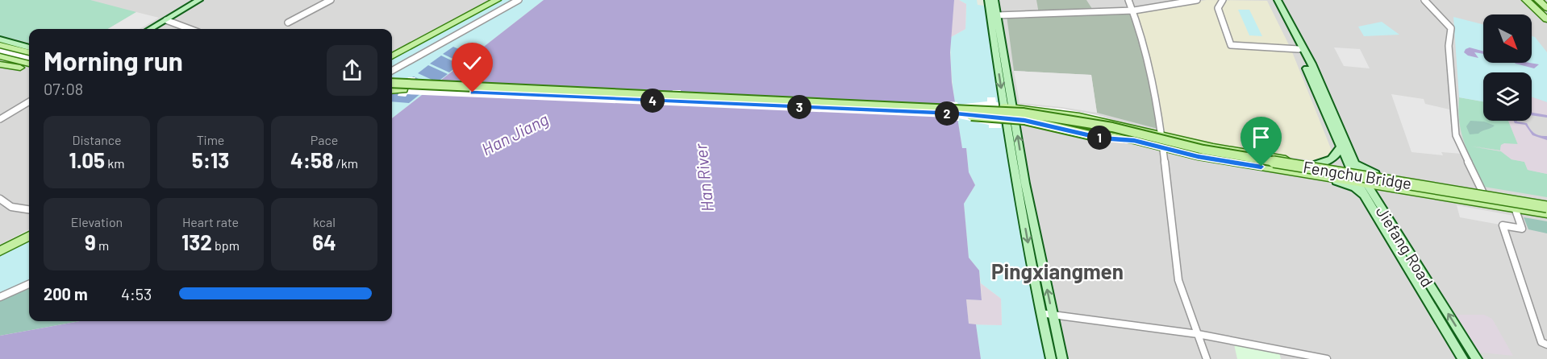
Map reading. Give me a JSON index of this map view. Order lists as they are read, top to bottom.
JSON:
{
  "streets": {
    "main road": ["Fengchu Bridge", "Jiefang Road"]
  },
  "districts": ["Pingxiangmen"],
  "water": ["Han Jiang", "Han River"],
  "north": "bottom right",
  "page": {
    "heading": ["Morning run", "07:08"],
    "pins": [
      "4",
      "3",
      "2",
      "1"
    ],
    "stats": [
      ["Distance", "1.05 km"],
      ["Time", "5:13"],
      ["Pace", "4:58 /km"],
      ["Elevation", "9 m"],
      ["Heart rate", "132 bpm"],
      ["kcal", "64"]
    ],
    "list": [
      {
        "name": "200 m",
        "note": "4:53"
      }
    ]
  }
}
